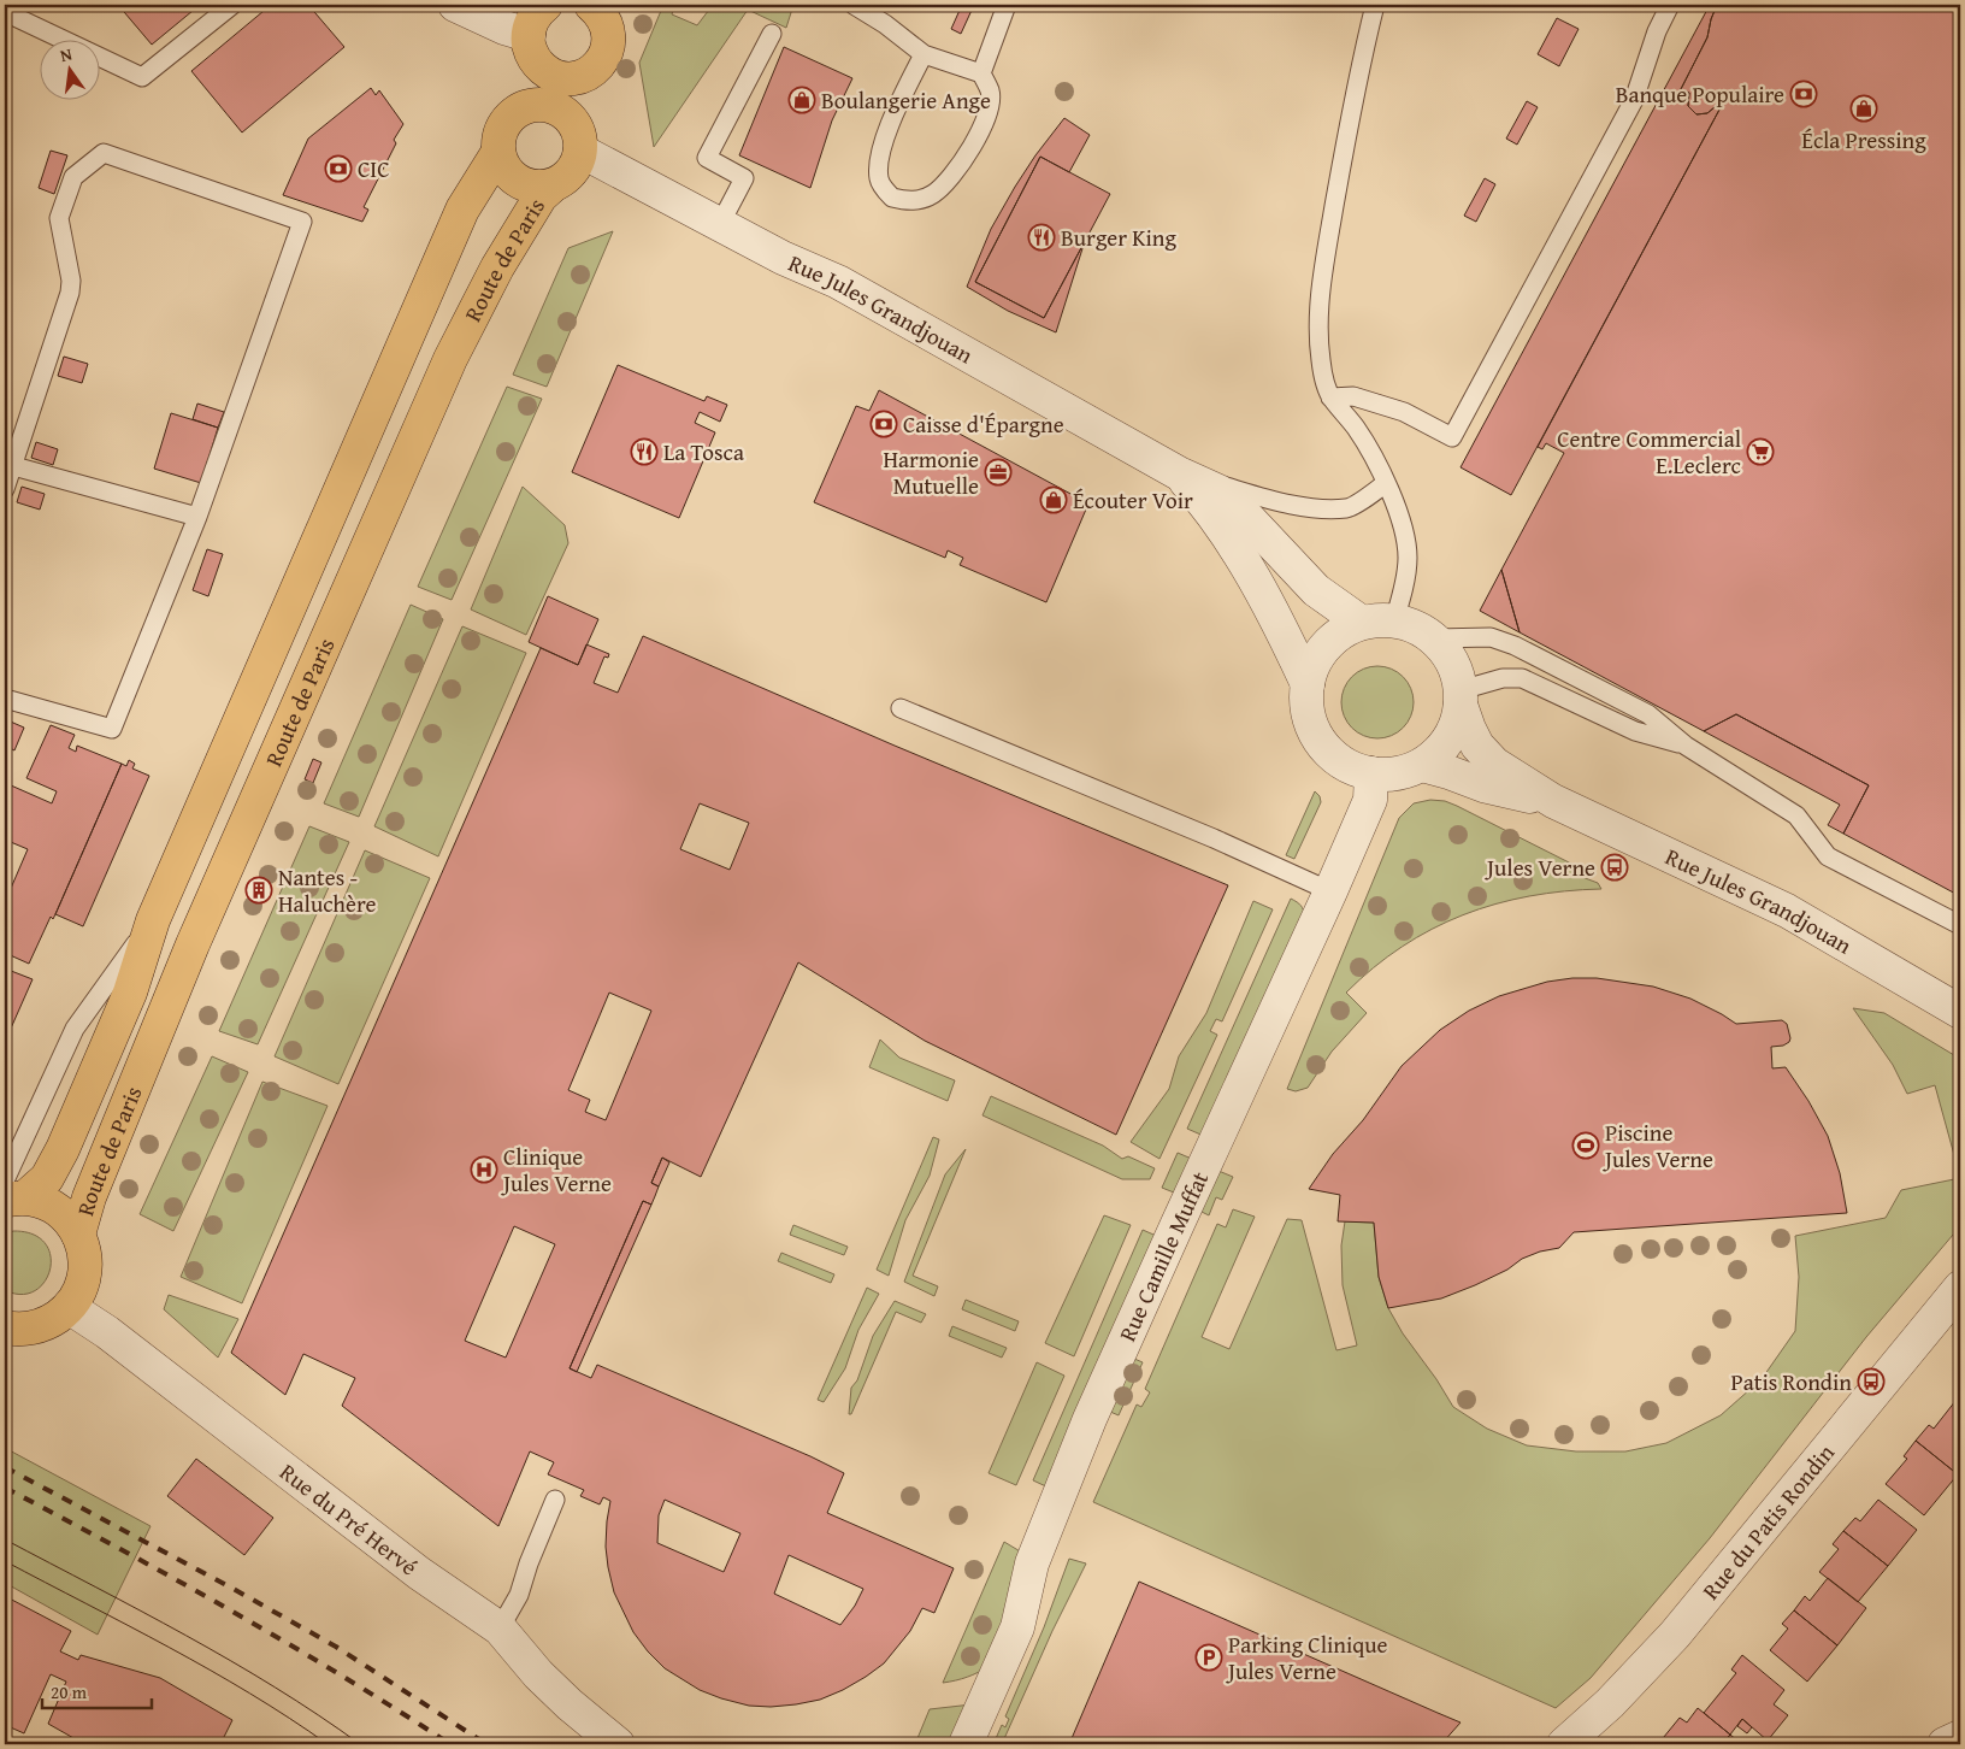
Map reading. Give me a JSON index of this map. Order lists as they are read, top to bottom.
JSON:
{
  "streets": {
    "main road": ["Route de Paris"],
    "street": [
      "Rue Jules Grandjouan",
      "Rue Camille Muffat",
      "Rue du Pré Hervé",
      "Rue du Patis Rondin"
    ]
  },
  "crossings": [
    ["Route de Paris", "Rue Jules Grandjouan"],
    ["Rue Jules Grandjouan", "Rue Camille Muffat"]
  ],
  "places": {
    "bank": ["Banque Populaire", "CIC", "Caisse d'Épargne"],
    "shop": ["Boulangerie Ange", "Écla Pressing", "Écouter Voir"],
    "restaurant": ["Burger King", "La Tosca"],
    "supermarket": ["Centre Commercial E.Leclerc"],
    "office": ["Harmonie Mutuelle"],
    "bus stop": ["Jules Verne", "Patis Rondin"],
    "building": ["Nantes - Haluchère"],
    "sports": ["Piscine Jules Verne"],
    "hospital": ["Clinique Jules Verne"],
    "parking": ["Parking Clinique Jules Verne"]
  },
  "scale_bar": "20 m",
  "north": "top"
}
